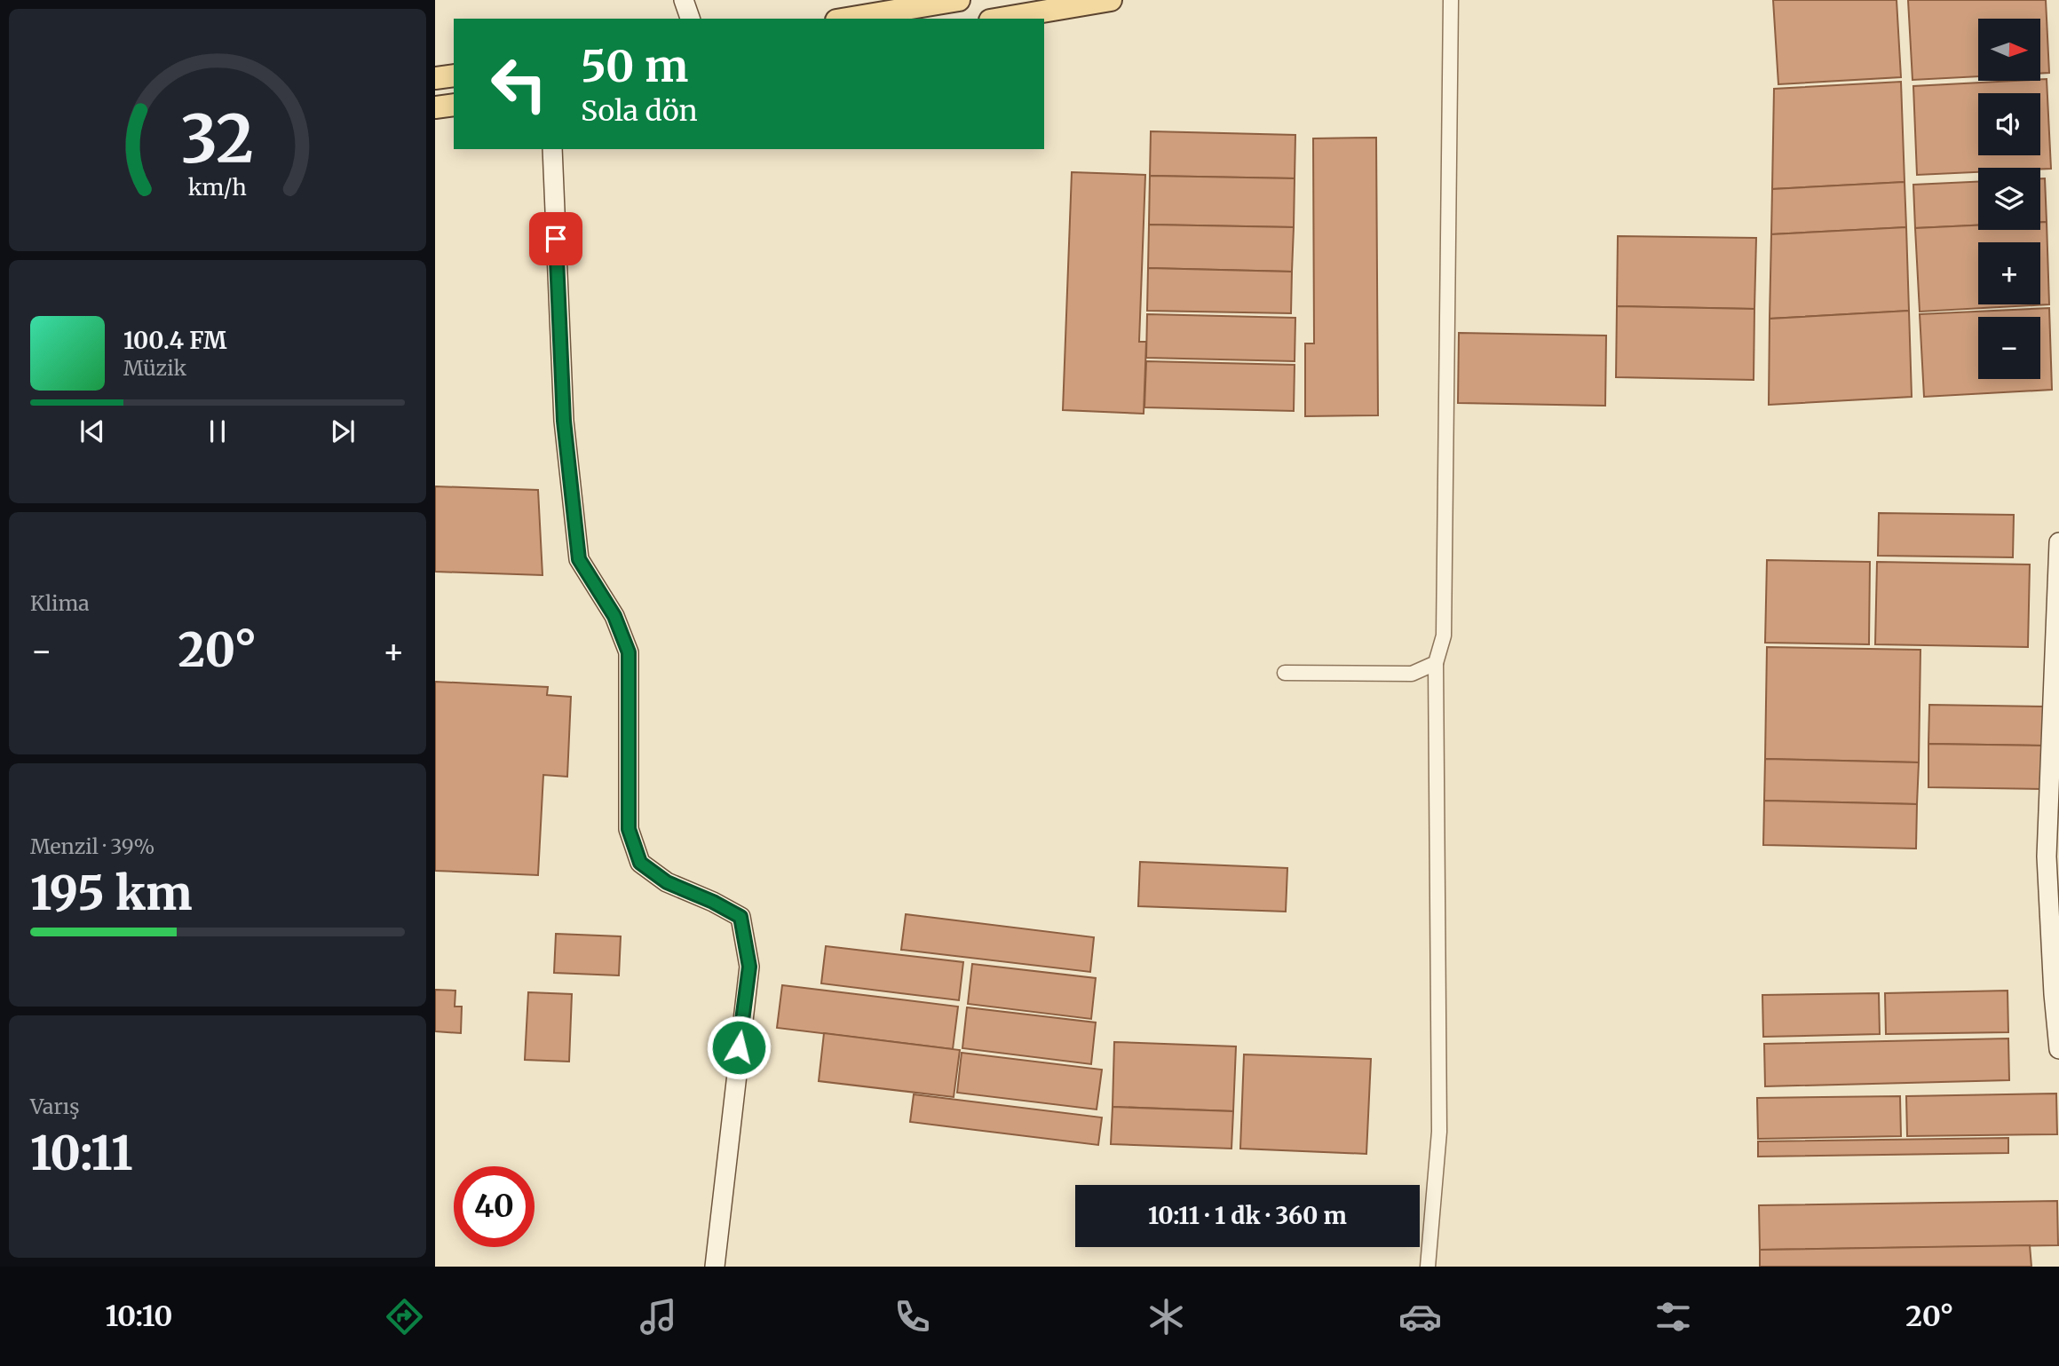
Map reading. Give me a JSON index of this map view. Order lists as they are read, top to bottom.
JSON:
{
  "north": "right",
  "page": {
    "map_buttons": ["+", "−"],
    "turn": ["50 m", "Sola dön"],
    "song": ["100.4 FM", "Müzik"],
    "tile": [
      "Klima",
      ["Menzil · 39%", "195 km"],
      ["Varış", "10:11"]
    ],
    "heat": ["−", "20°", "+"],
    "limit": "40",
    "trip": "10:11 · 1 dk · 360 m",
    "tabs": ["10:10", "20°"],
    "gauge": ["32", "km/h"]
  }
}
